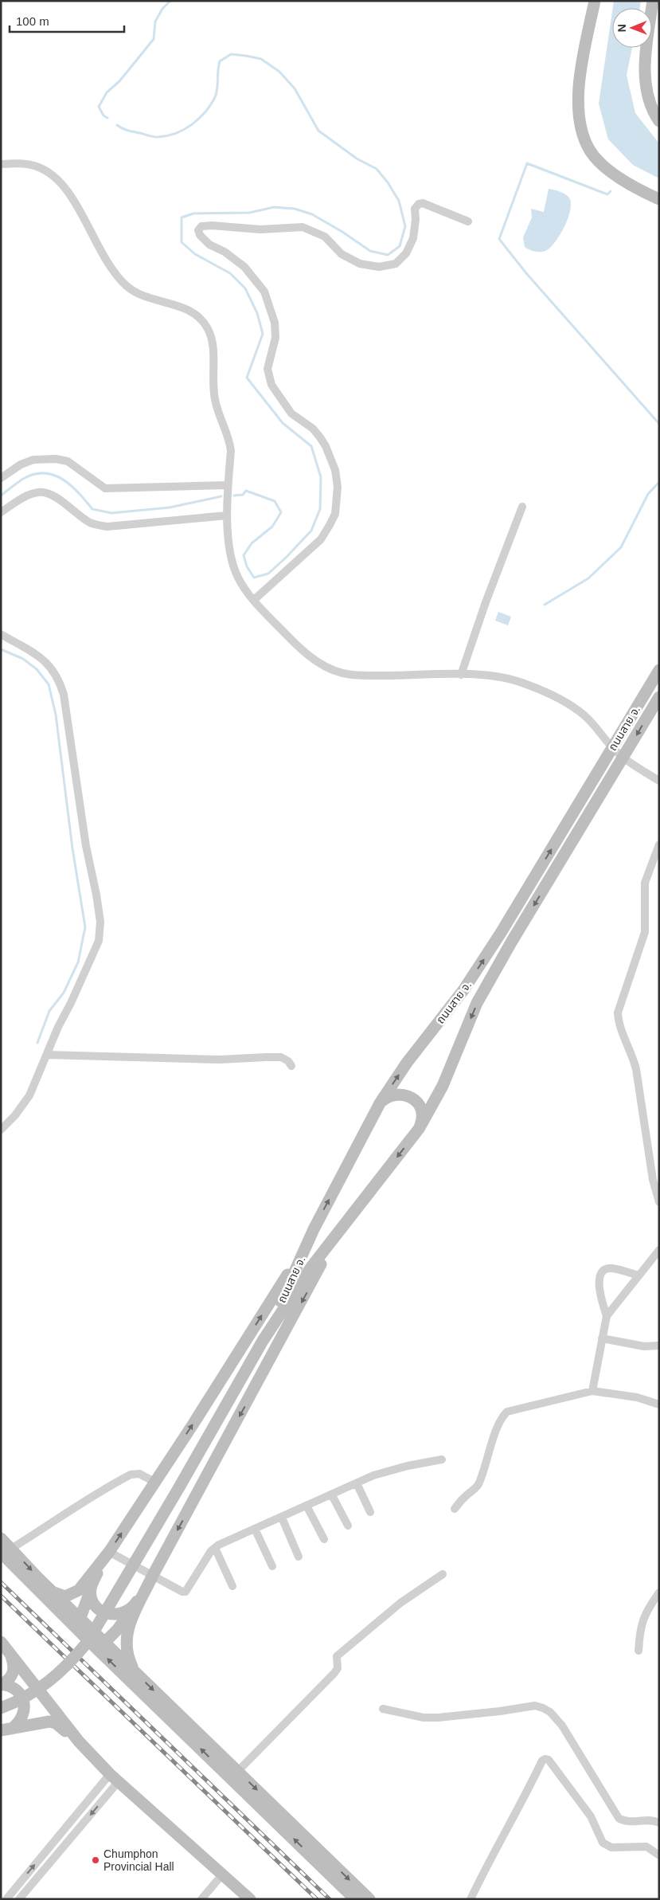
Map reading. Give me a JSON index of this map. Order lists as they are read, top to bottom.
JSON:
{
  "streets": {
    "main road": ["ถนนสาย จ."]
  },
  "places": ["Chumphon Provincial Hall"],
  "scale_bar": "100 m",
  "north": "left"
}
